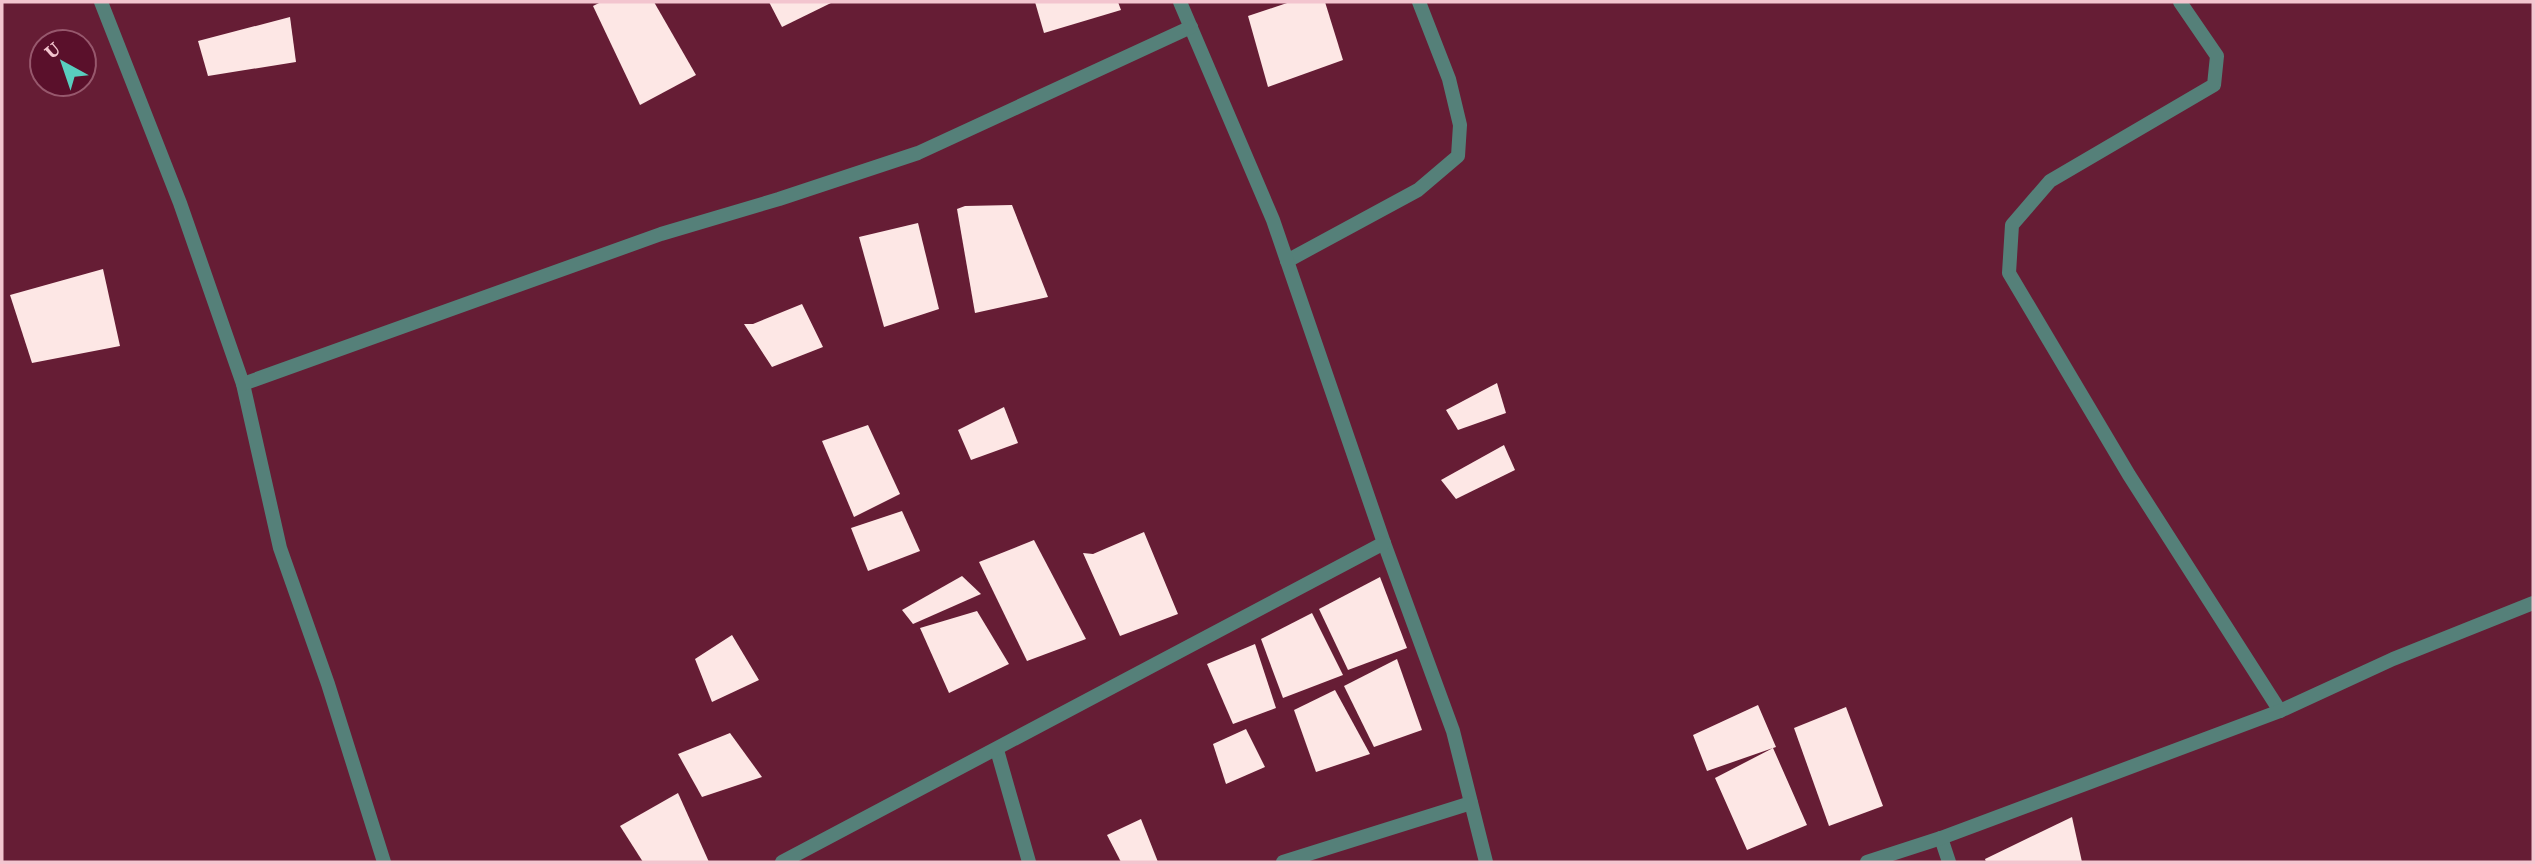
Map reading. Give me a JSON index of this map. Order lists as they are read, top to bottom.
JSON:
{
  "north": "top left"
}
